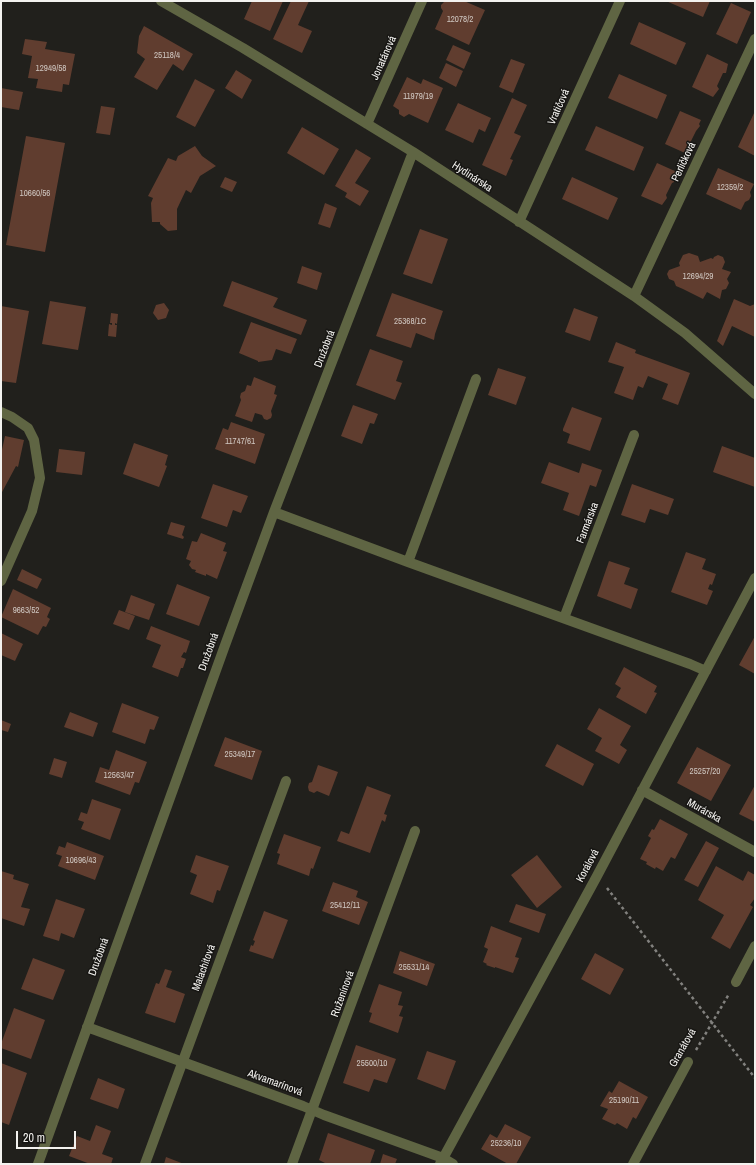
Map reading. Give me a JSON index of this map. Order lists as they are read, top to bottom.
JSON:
{
  "streets": {
    "street": [
      "Jonatánová",
      "Vratičová",
      "Perličková",
      "Hydinárska",
      "Družobná",
      "Farmárska",
      "Murárska",
      "Korálová",
      "Malachitová",
      "Ruženínová",
      "Granátová",
      "Akvamarínová"
    ]
  },
  "crossings": [
    ["Jonatánová", "Hydinárska"],
    ["Vratičová", "Hydinárska"],
    ["Perličková", "Hydinárska"],
    ["Hydinárska", "Družobná"],
    ["Družobná", "Akvamarínová"],
    ["Murárska", "Korálová"],
    ["Korálová", "Akvamarínová"],
    ["Malachitová", "Akvamarínová"],
    ["Ruženínová", "Akvamarínová"]
  ],
  "house_numbers": [
    "12078/2",
    "25118/4",
    "12949/58",
    "11979/19",
    "12359/2",
    "10660/56",
    "12694/29",
    "25368/1C",
    "11747/61",
    "9663/52",
    "25349/17",
    "25257/20",
    "12563/47",
    "10696/43",
    "25412/11",
    "25531/14",
    "25500/10",
    "25190/11",
    "25236/10"
  ],
  "scale_bar": "20 m"
}
